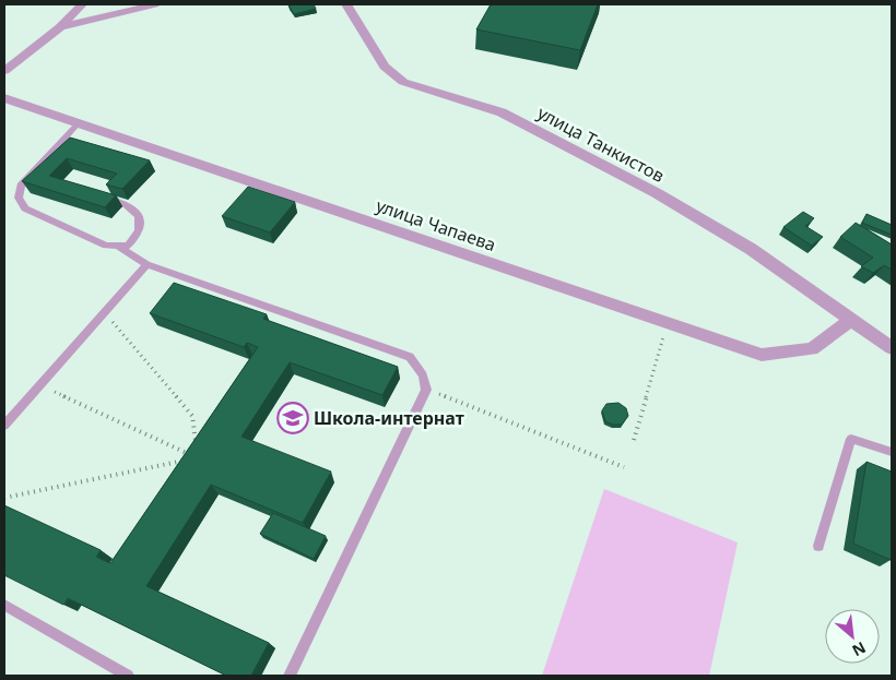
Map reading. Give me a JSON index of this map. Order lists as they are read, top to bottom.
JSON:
{
  "streets": {
    "street": ["улица Танкистов", "улица Чапаева"]
  },
  "crossings": [
    ["улица Танкистов", "улица Чапаева"]
  ],
  "places": {
    "school or university": ["Школа-интернат"]
  },
  "north": "bottom right"
}
